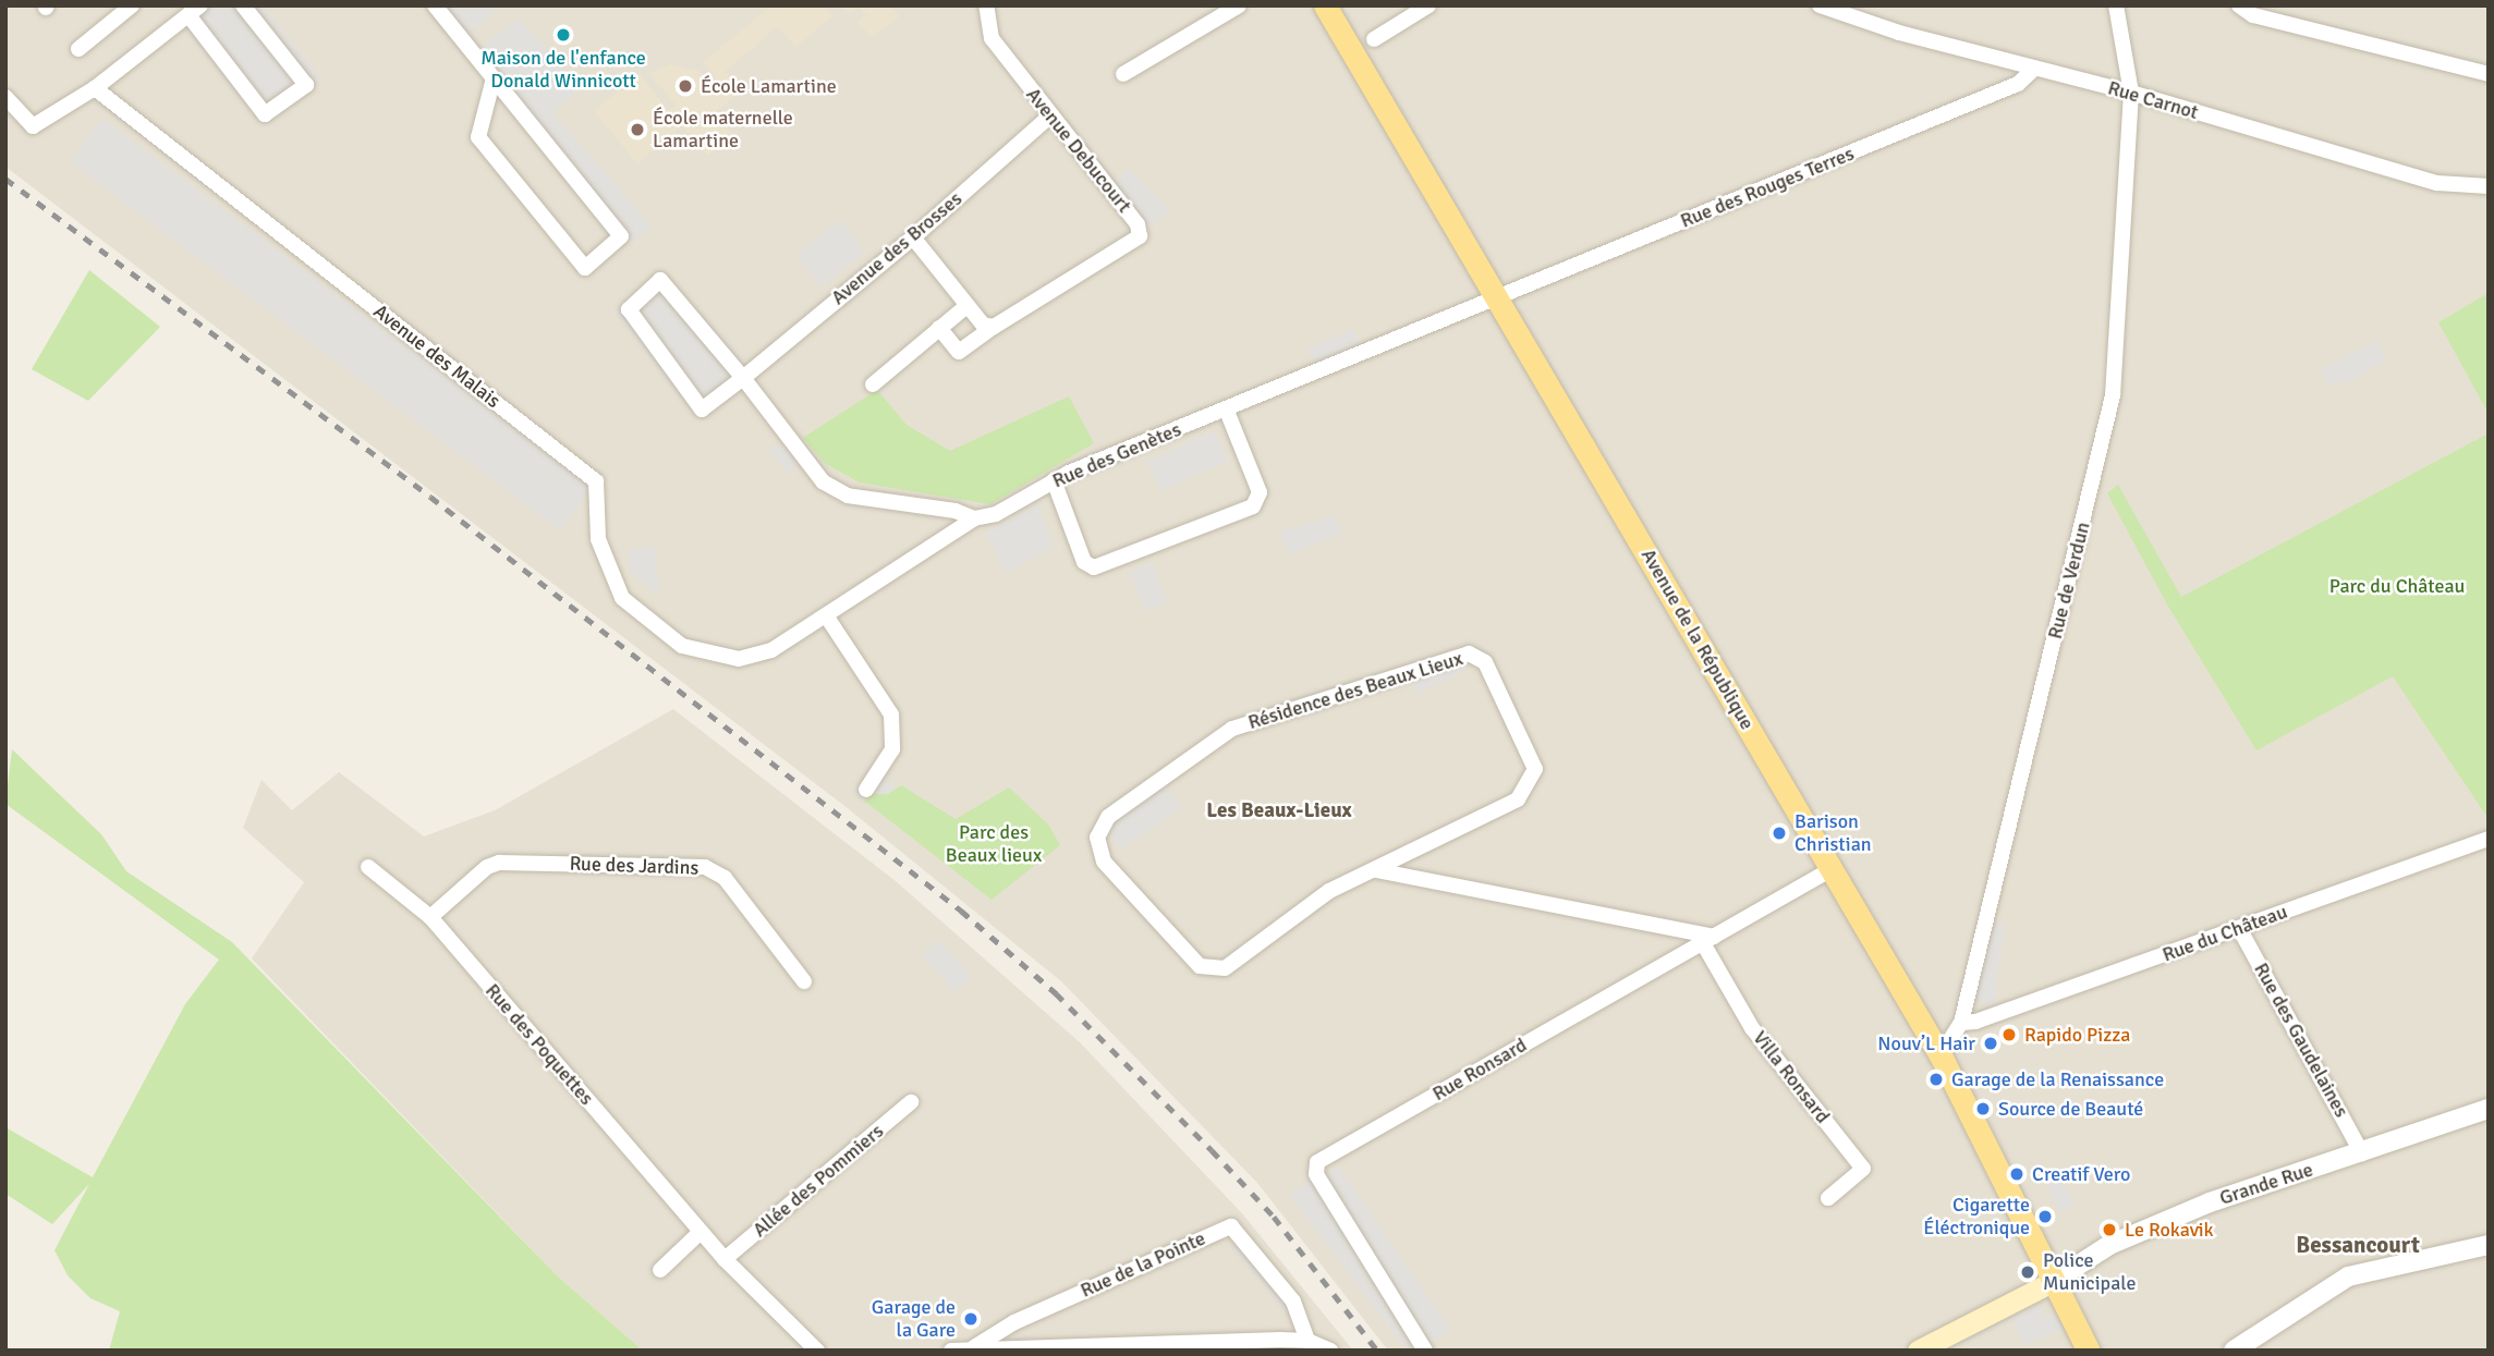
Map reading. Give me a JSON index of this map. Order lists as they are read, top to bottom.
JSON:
{
  "streets": {
    "main road": ["Avenue de la République"],
    "street": [
      "Rue Carnot",
      "Avenue Debucourt",
      "Rue des Rouges Terres",
      "Avenue des Brosses",
      "Avenue des Malais",
      "Rue des Genètes",
      "Rue de Verdun",
      "Résidence des Beaux Lieux",
      "Rue des Jardins",
      "Rue du Château",
      "Rue des Gaudelaines",
      "Rue des Poquettes",
      "Rue Ronsard",
      "Villa Ronsard",
      "Allée des Pommiers",
      "Grande Rue",
      "Rue de la Pointe"
    ]
  },
  "crossings": [
    ["Rue Carnot", "Rue des Rouges Terres"],
    ["Rue Carnot", "Rue de Verdun"],
    ["Avenue Debucourt", "Avenue des Brosses"],
    ["Rue des Rouges Terres", "Rue des Genètes"],
    ["Rue des Rouges Terres", "Avenue de la République"],
    ["Avenue des Brosses", "Rue des Genètes"],
    ["Avenue des Malais", "Rue des Genètes"],
    ["Rue des Genètes", "Avenue de la République"],
    ["Rue de Verdun", "Avenue de la République"],
    ["Rue de Verdun", "Rue du Château"],
    ["Avenue de la République", "Rue Ronsard"],
    ["Avenue de la République", "Grande Rue"],
    ["Rue des Jardins", "Rue des Poquettes"],
    ["Rue du Château", "Rue des Gaudelaines"],
    ["Rue des Gaudelaines", "Grande Rue"],
    ["Rue des Poquettes", "Allée des Pommiers"],
    ["Rue Ronsard", "Villa Ronsard"]
  ],
  "districts": ["Les Beaux-Lieux", "Bessancourt"],
  "parks": ["Parc du Château", "Parc des Beaux lieux"],
  "places": [
    "Maison de l'enfance Donald Winnicott",
    "École Lamartine",
    "École maternelle Lamartine",
    "Barison Christian",
    "Rapido Pizza",
    "Nouv’L Hair",
    "Garage de la Renaissance",
    "Source de Beauté",
    "Creatif Vero",
    "Cigarette Éléctronique",
    "Le Rokavik",
    "Police Municipale",
    "Garage de la Gare"
  ]
}
